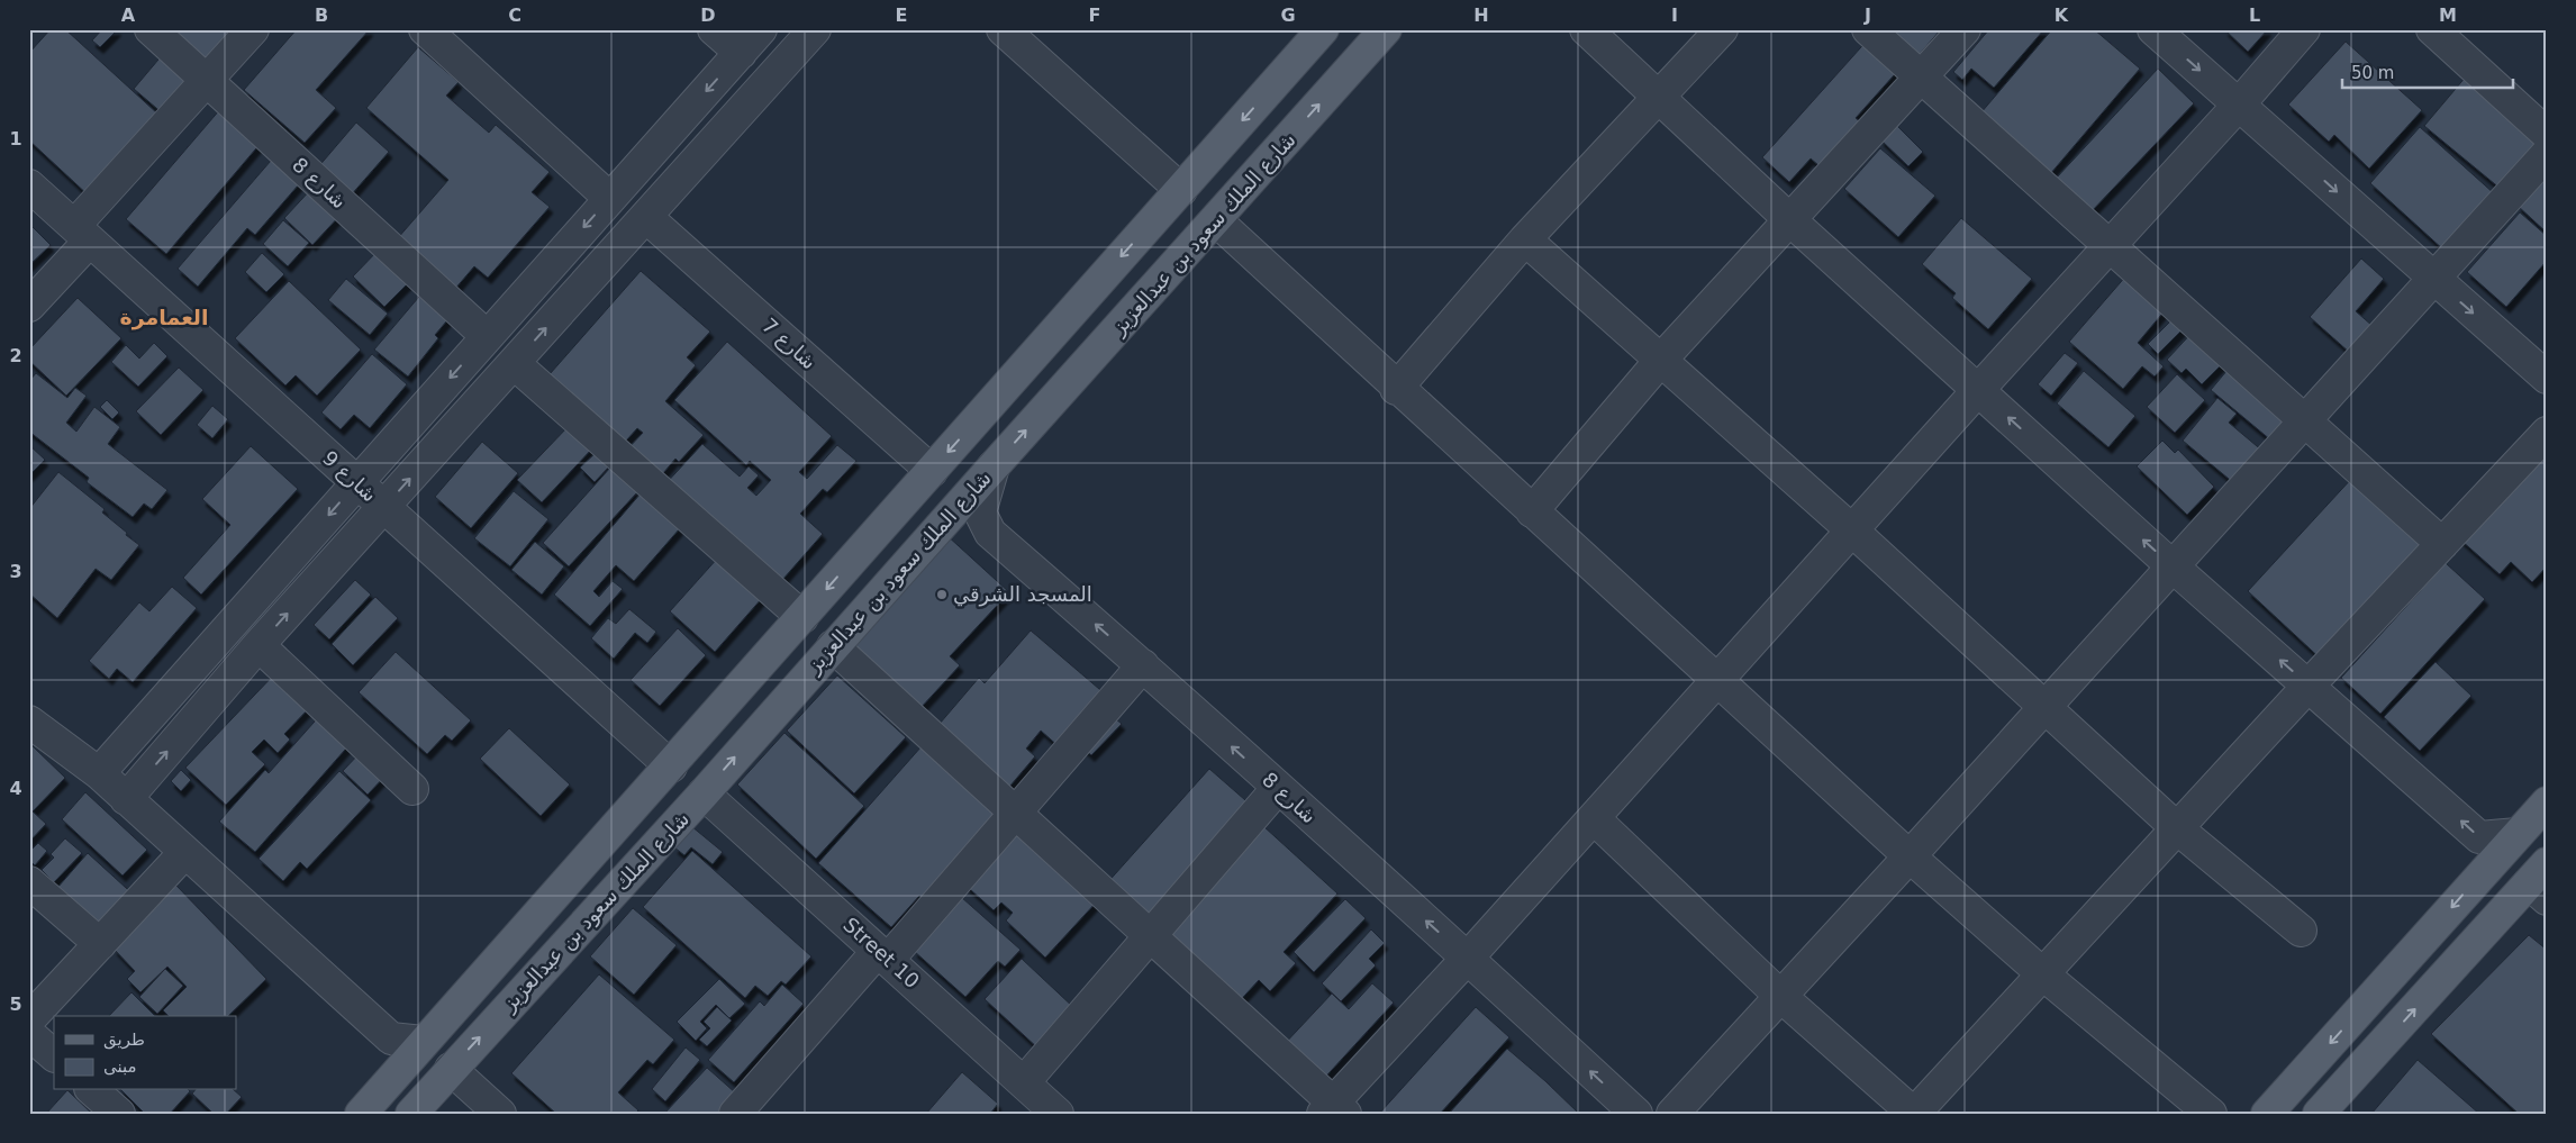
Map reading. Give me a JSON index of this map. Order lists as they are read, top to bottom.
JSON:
{
  "streets": {
    "main road": ["شارع الملك سعود بن عبدالعزيز"],
    "street": [
      "شارع 8",
      "شارع 7",
      "شارع 9",
      "Street 10"
    ]
  },
  "crossings": [
    ["شارع 8", "شارع الملك سعود بن عبدالعزيز"],
    ["شارع الملك سعود بن عبدالعزيز", "شارع 7"],
    ["شارع الملك سعود بن عبدالعزيز", "شارع 9"],
    ["شارع الملك سعود بن عبدالعزيز", "Street 10"]
  ],
  "districts": ["العمامرة"],
  "places": ["المسجد الشرقي"],
  "legend": ["طريق", "مبنى"],
  "scale_bar": "50 m",
  "grid": {
    "columns": [
      "A",
      "B",
      "C",
      "D",
      "E",
      "F",
      "G",
      "H",
      "I",
      "J",
      "K",
      "L",
      "M"
    ],
    "rows": [
      "1",
      "2",
      "3",
      "4",
      "5"
    ]
  }
}
